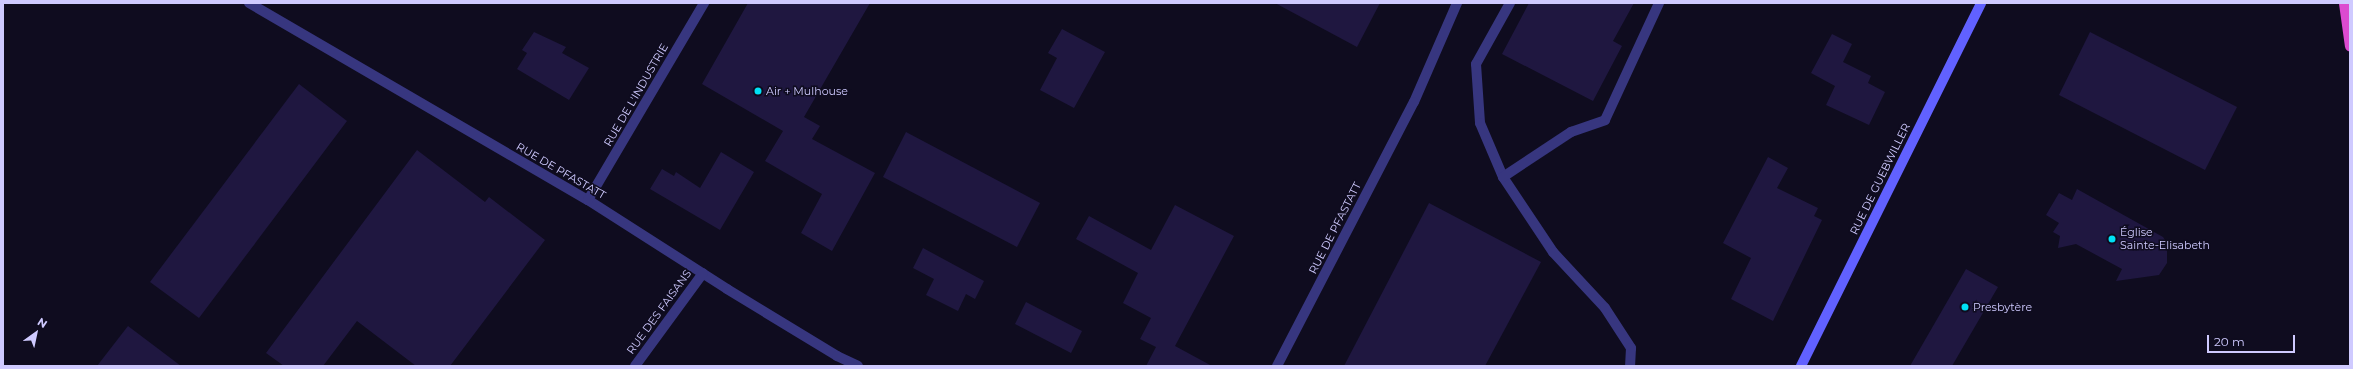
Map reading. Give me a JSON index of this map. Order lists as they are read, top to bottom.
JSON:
{
  "streets": {
    "main road": ["RUE DE GUEBWILLER"],
    "street": ["RUE DE L'INDUSTRIE", "RUE DE PFASTATT", "RUE DES FAISANS"]
  },
  "crossings": [
    ["RUE DE L'INDUSTRIE", "RUE DE PFASTATT"],
    ["RUE DE PFASTATT", "RUE DES FAISANS"]
  ],
  "places": ["Air + Mulhouse", "Église Sainte-Elisabeth", "Presbytère"],
  "scale_bar": "20 m",
  "north": "top right"
}
